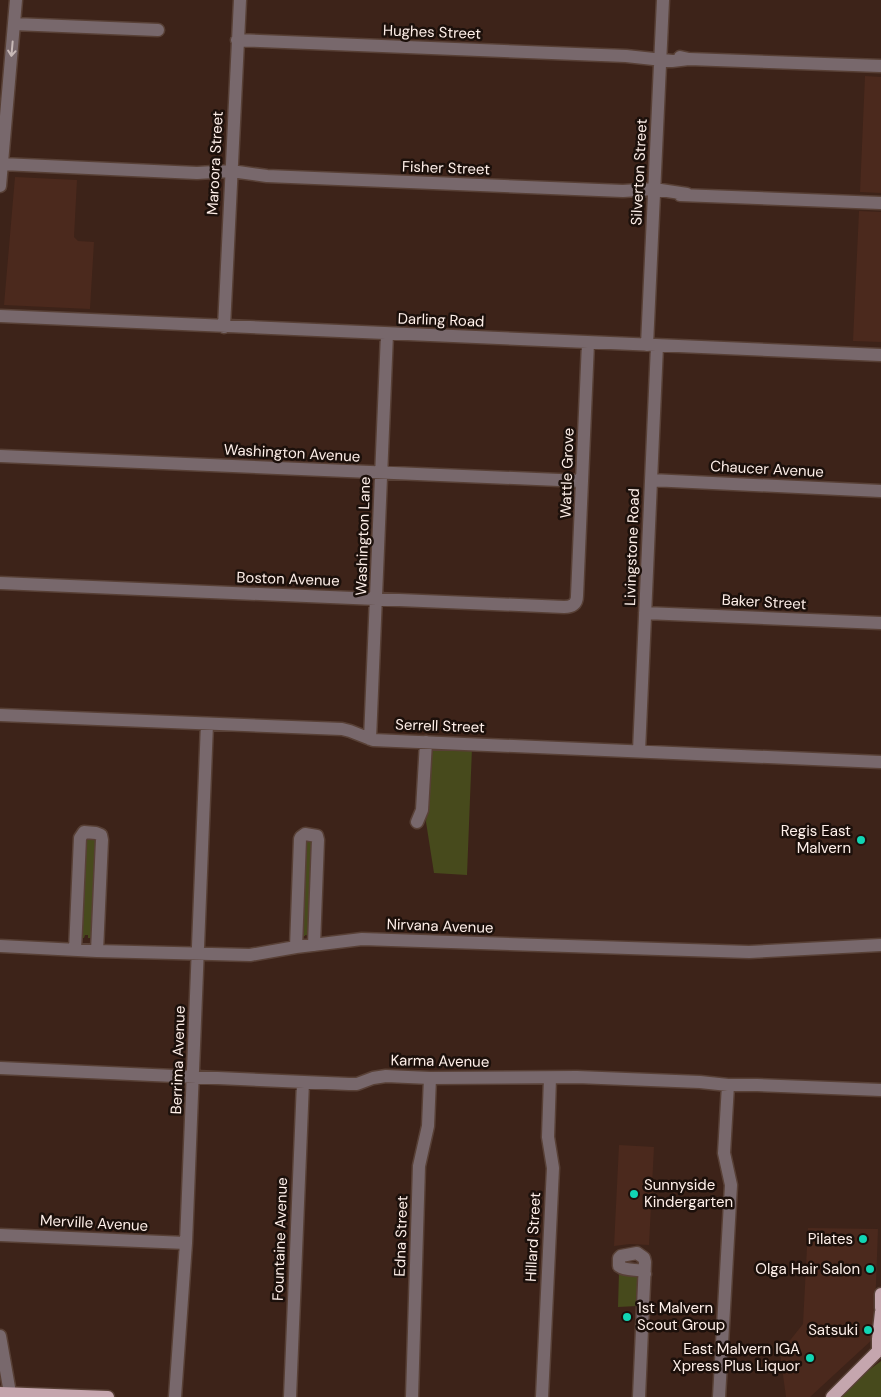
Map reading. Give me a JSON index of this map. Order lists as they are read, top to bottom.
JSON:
{
  "streets": {
    "street": [
      "Hughes Street",
      "Maroora Street",
      "Fisher Street",
      "Silverton Street",
      "Darling Road",
      "Washington Avenue",
      "Chaucer Avenue",
      "Wattle Grove",
      "Washington Lane",
      "Livingstone Road",
      "Boston Avenue",
      "Baker Street",
      "Serrell Street",
      "Nirvana Avenue",
      "Berrima Avenue",
      "Karma Avenue",
      "Merville Avenue",
      "Edna Street",
      "Hillard Street",
      "Fountaine Avenue"
    ]
  },
  "crossings": [
    ["Hughes Street", "Maroora Street"],
    ["Hughes Street", "Silverton Street"],
    ["Maroora Street", "Fisher Street"],
    ["Maroora Street", "Darling Road"],
    ["Fisher Street", "Silverton Street"],
    ["Silverton Street", "Darling Road"],
    ["Silverton Street", "Livingstone Road"],
    ["Darling Road", "Wattle Grove"],
    ["Darling Road", "Washington Lane"],
    ["Darling Road", "Livingstone Road"],
    ["Washington Avenue", "Wattle Grove"],
    ["Washington Avenue", "Washington Lane"],
    ["Chaucer Avenue", "Livingstone Road"],
    ["Wattle Grove", "Boston Avenue"],
    ["Washington Lane", "Boston Avenue"],
    ["Washington Lane", "Serrell Street"],
    ["Livingstone Road", "Baker Street"],
    ["Livingstone Road", "Serrell Street"],
    ["Serrell Street", "Berrima Avenue"],
    ["Nirvana Avenue", "Berrima Avenue"],
    ["Berrima Avenue", "Karma Avenue"],
    ["Berrima Avenue", "Merville Avenue"],
    ["Karma Avenue", "Edna Street"],
    ["Karma Avenue", "Hillard Street"],
    ["Karma Avenue", "Fountaine Avenue"]
  ],
  "places": [
    "Regis East Malvern",
    "Sunnyside Kindergarten",
    "Pilates",
    "Olga Hair Salon",
    "1st Malvern Scout Group",
    "Satsuki",
    "East Malvern IGA Xpress Plus Liquor"
  ]
}
